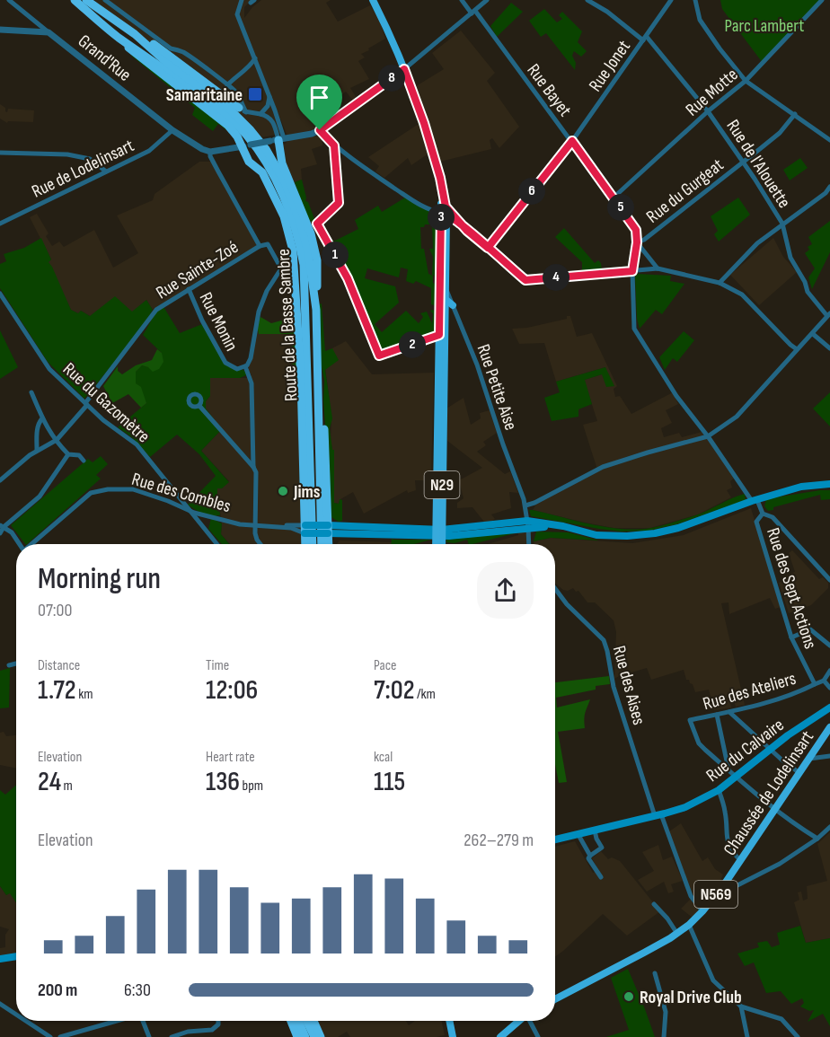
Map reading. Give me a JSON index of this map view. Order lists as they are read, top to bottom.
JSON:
{
  "streets": {
    "highway": ["Route de la Basse Sambre"],
    "main road": [
      "N29",
      "Rue du Calvaire",
      "Chaussée de Lodelinsart",
      "N569"
    ],
    "street": [
      "Grand'Rue",
      "Rue Jonet",
      "Rue Bayet",
      "Rue Motte",
      "Rue de l'Alouette",
      "Rue de Lodelinsart",
      "Rue du Gurgeat",
      "Rue Sainte-Zoé",
      "Rue Monin",
      "Rue Petite Aise",
      "Rue du Gazomètre",
      "Rue des Combles",
      "Rue des Sept Actions",
      "Rue des Aises",
      "Rue des Ateliers"
    ]
  },
  "crossings": [
    ["Grand'Rue", "Rue de Lodelinsart"],
    ["Grand'Rue", "Rue Sainte-Zoé"],
    ["Rue Jonet", "Rue Bayet"],
    ["Rue Jonet", "Rue de l'Alouette"],
    ["Rue Bayet", "Rue Motte"],
    ["Rue Bayet", "Rue du Gurgeat"],
    ["Rue Bayet", "Rue des Sept Actions"],
    ["Rue Motte", "Rue de l'Alouette"],
    ["Rue de l'Alouette", "Rue du Gurgeat"],
    ["Rue Sainte-Zoé", "Rue Monin"],
    ["Rue Sainte-Zoé", "Rue du Gazomètre"],
    ["Rue Petite Aise", "N29"],
    ["Rue du Gazomètre", "Rue des Combles"],
    ["Rue des Sept Actions", "Rue des Ateliers"],
    ["Rue des Aises", "Rue du Calvaire"],
    ["Rue des Aises", "Chaussée de Lodelinsart"]
  ],
  "parks": ["Parc Lambert"],
  "places": {
    "transit": ["Samaritaine"],
    "other": ["Jims", "Royal Drive Club"]
  },
  "page": {
    "pins": [
      "8",
      "6",
      "5",
      "3",
      "1",
      "4",
      "2"
    ],
    "heading": ["Morning run", "07:00"],
    "stats": [
      ["Distance", "1.72 km"],
      ["Time", "12:06"],
      ["Pace", "7:02 /km"],
      ["Elevation", "24 m"],
      ["Heart rate", "136 bpm"],
      ["kcal", "115"]
    ],
    "chart": ["Elevation", "262–279 m"],
    "list": [
      {
        "name": "200 m",
        "note": "6:30"
      }
    ]
  }
}
